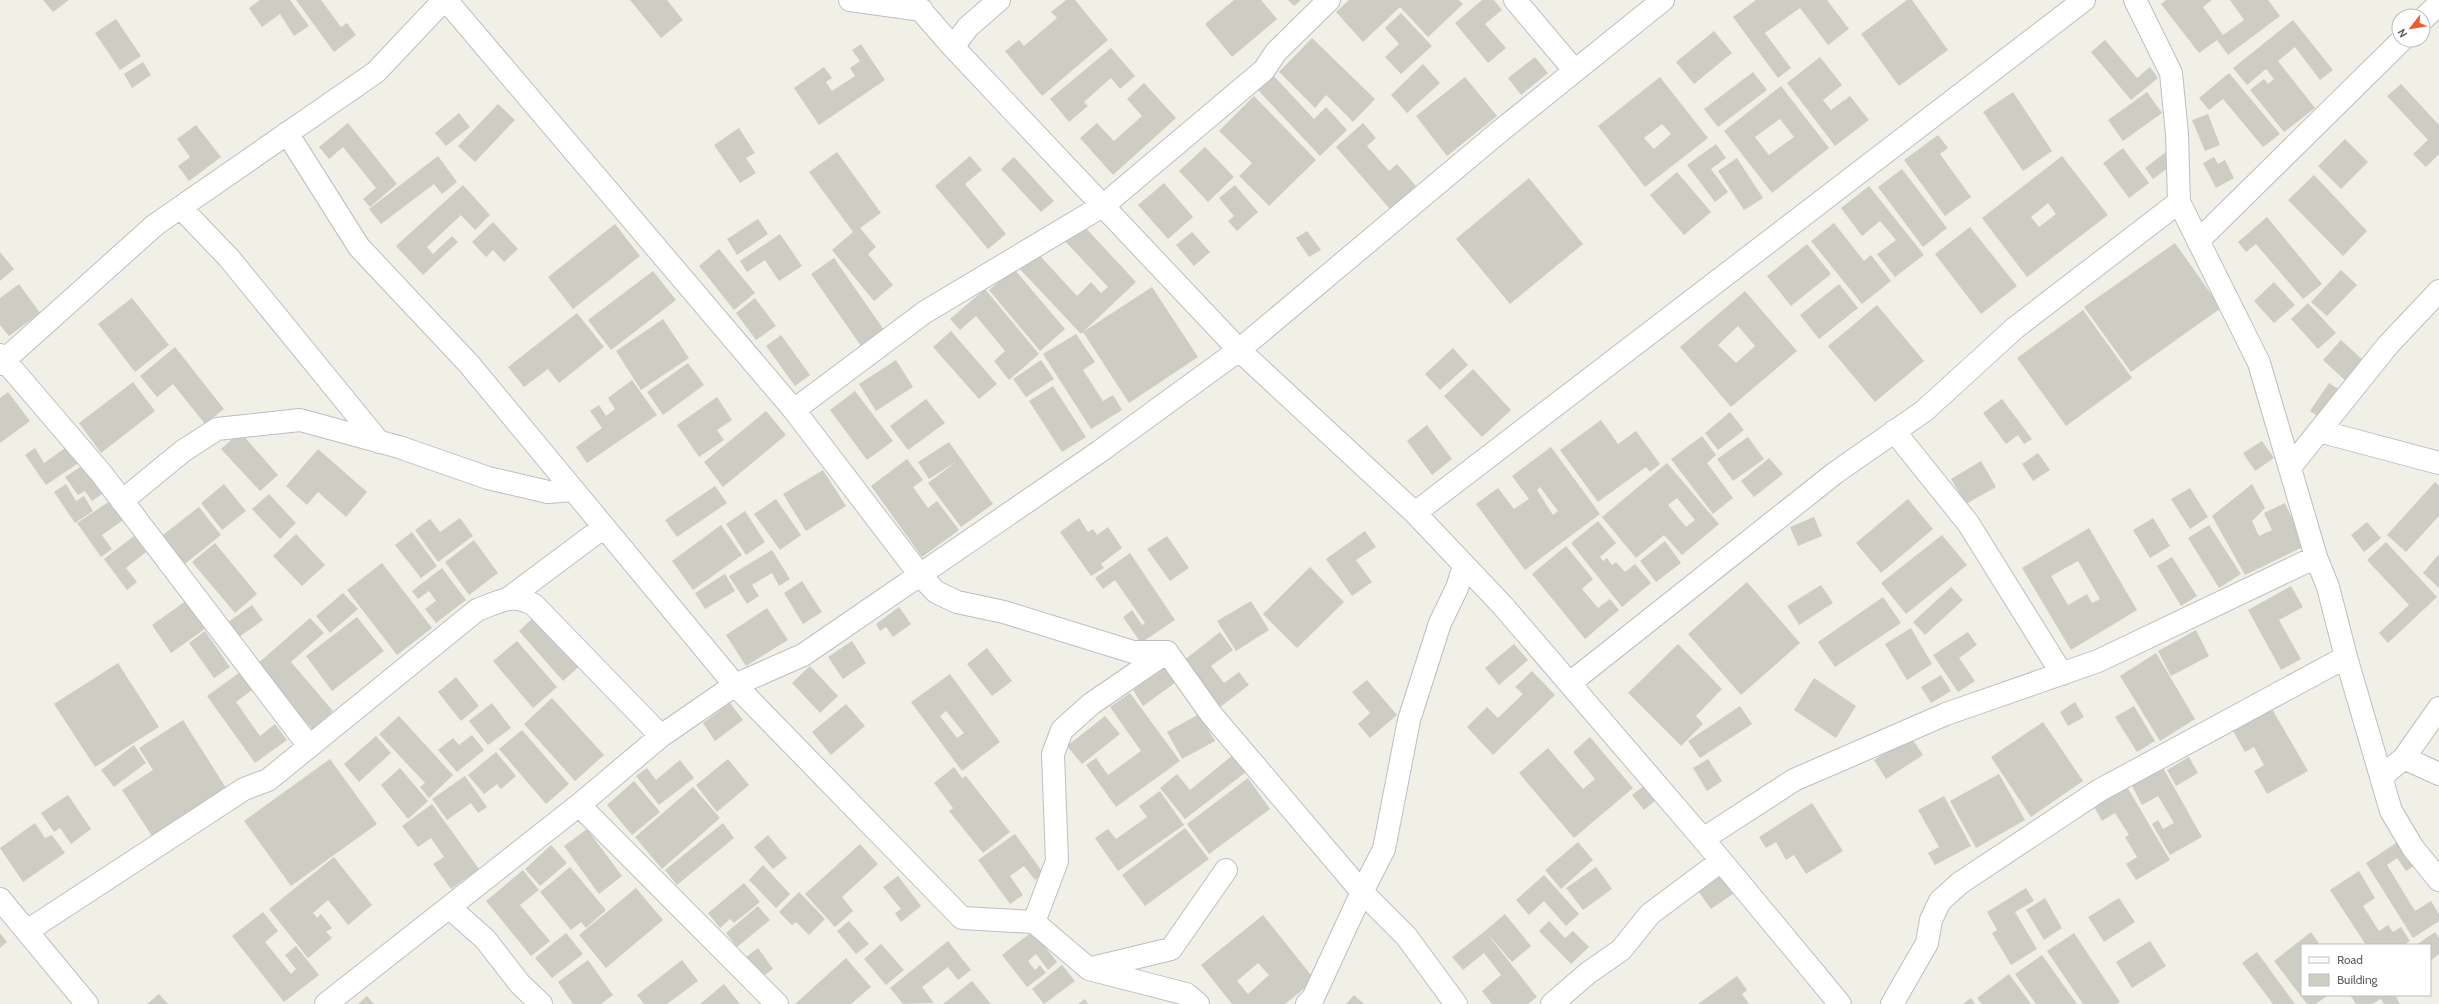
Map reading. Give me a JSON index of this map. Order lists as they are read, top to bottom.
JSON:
{
  "legend": ["Road", "Building"],
  "north": "bottom left"
}
